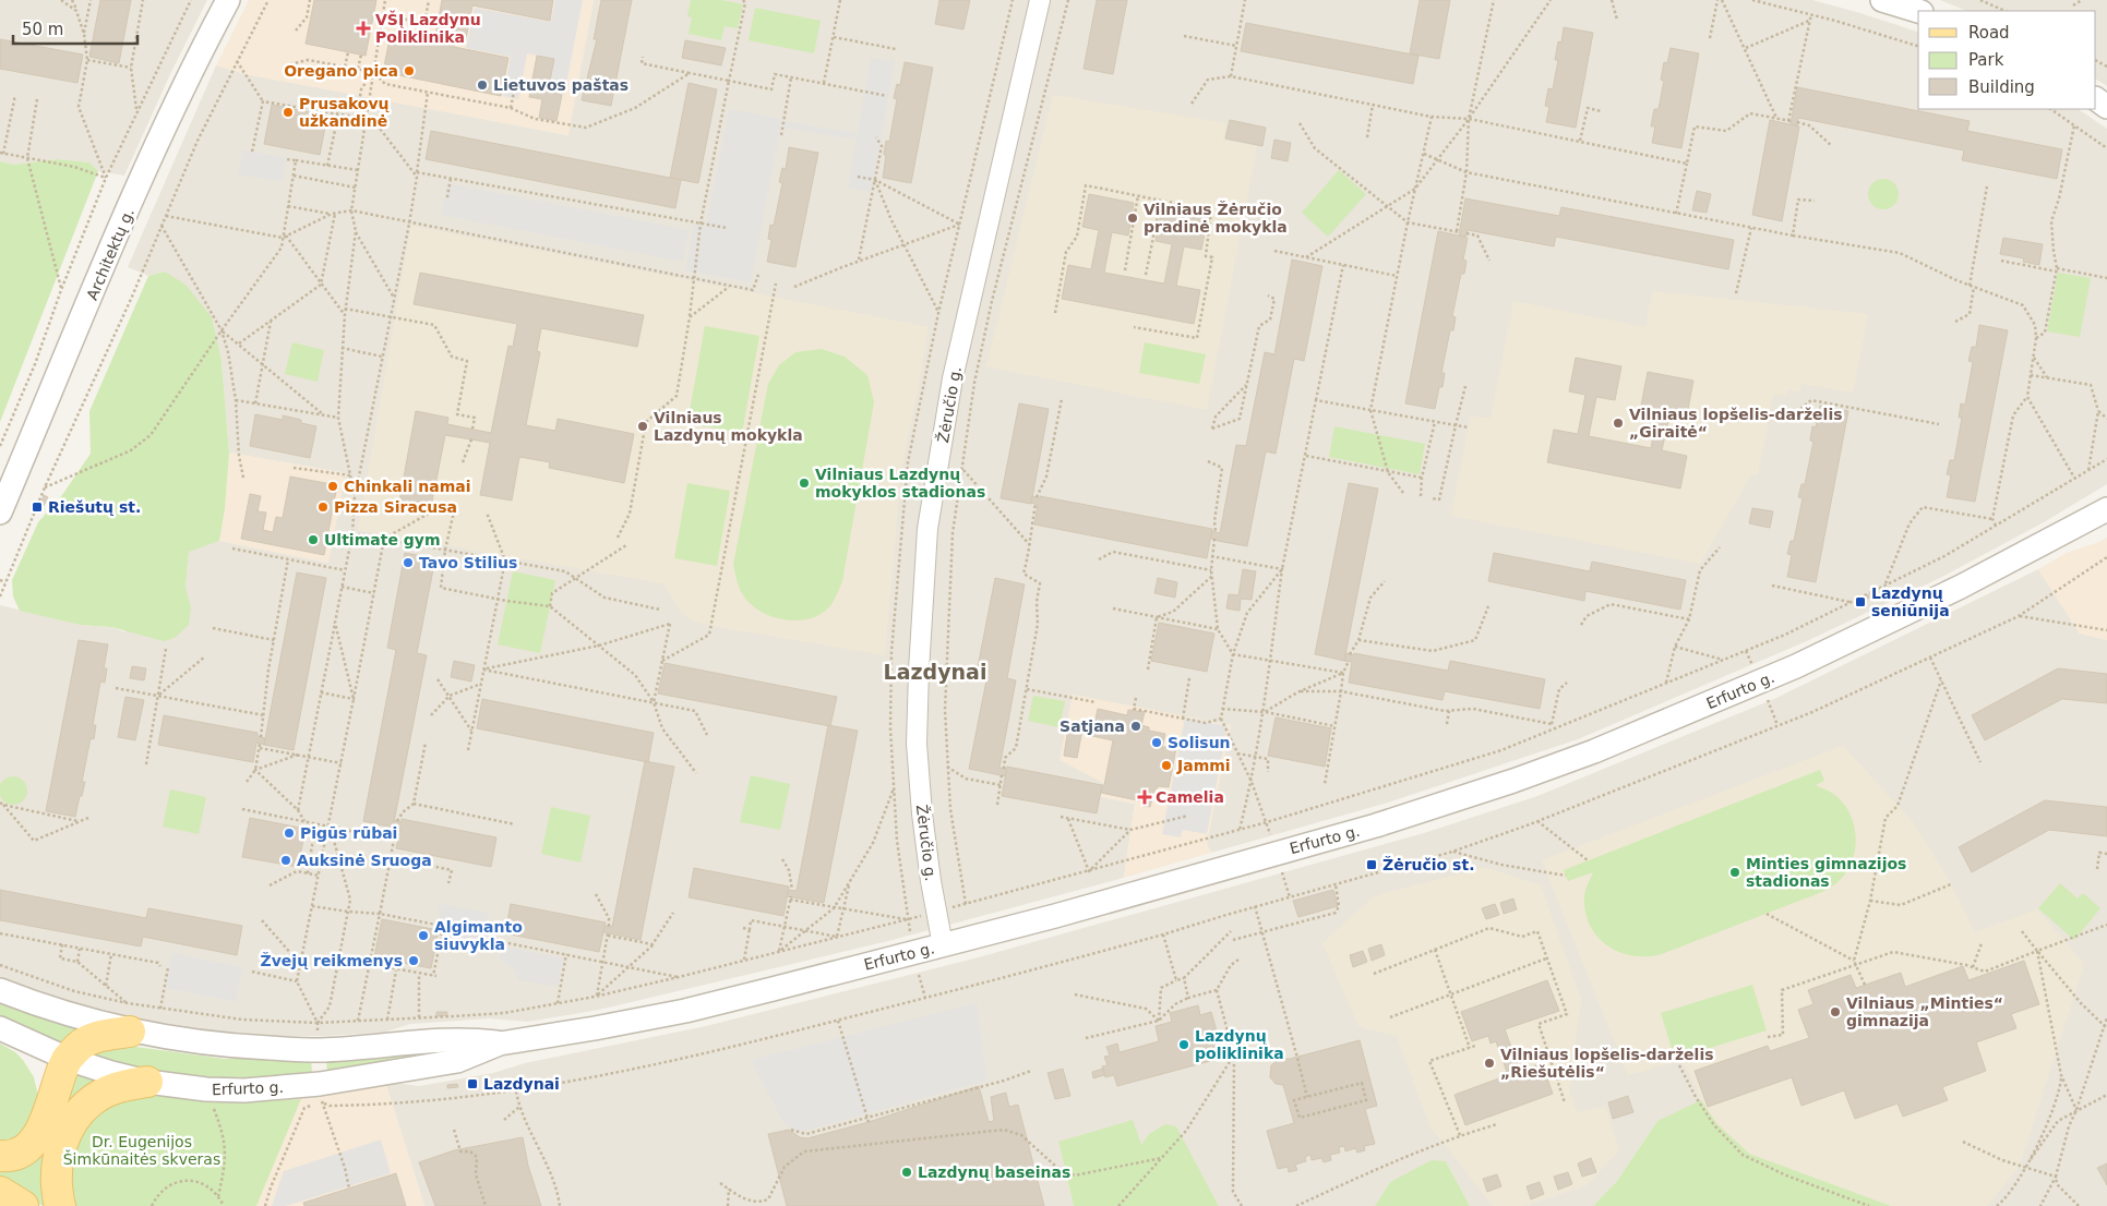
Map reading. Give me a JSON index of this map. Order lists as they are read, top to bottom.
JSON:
{
  "streets": {
    "street": ["Architektų g.", "Žėručio g.", "Erfurto g."]
  },
  "crossings": [
    ["Žėručio g.", "Erfurto g."]
  ],
  "districts": ["Lazdynai"],
  "parks": ["Dr. Eugenijos Šimkūnaitės skveras"],
  "places": {
    "health": ["VŠĮ Lazdynu Poliklinika", "Camelia"],
    "other": [
      "Oregano pica",
      "Lietuvos paštas",
      "Prusakovų užkandinė",
      "Vilniaus Žėručio pradinė mokykla",
      "Vilniaus lopšelis-darželis „Giraitė“",
      "Vilniaus Lazdynų mokykla",
      "Vilniaus Lazdynų mokyklos stadionas",
      "Chinkali namai",
      "Pizza Siracusa",
      "Ultimate gym",
      "Tavo Stilius",
      "Satjana",
      "Solisun",
      "Jammi",
      "Pigūs rūbai",
      "Auksinė Sruoga",
      "Minties gimnazijos stadionas",
      "Algimanto siuvykla",
      "Žvejų reikmenys",
      "Vilniaus „Minties“ gimnazija",
      "Lazdynų poliklinika",
      "Vilniaus lopšelis-darželis „Riešutėlis“",
      "Lazdynų baseinas"
    ],
    "transit": [
      "Riešutų st.",
      "Lazdynų seniūnija",
      "Žėručio st.",
      "Lazdynai"
    ]
  },
  "legend": ["Road", "Park", "Building"],
  "scale_bar": "50 m"
}
